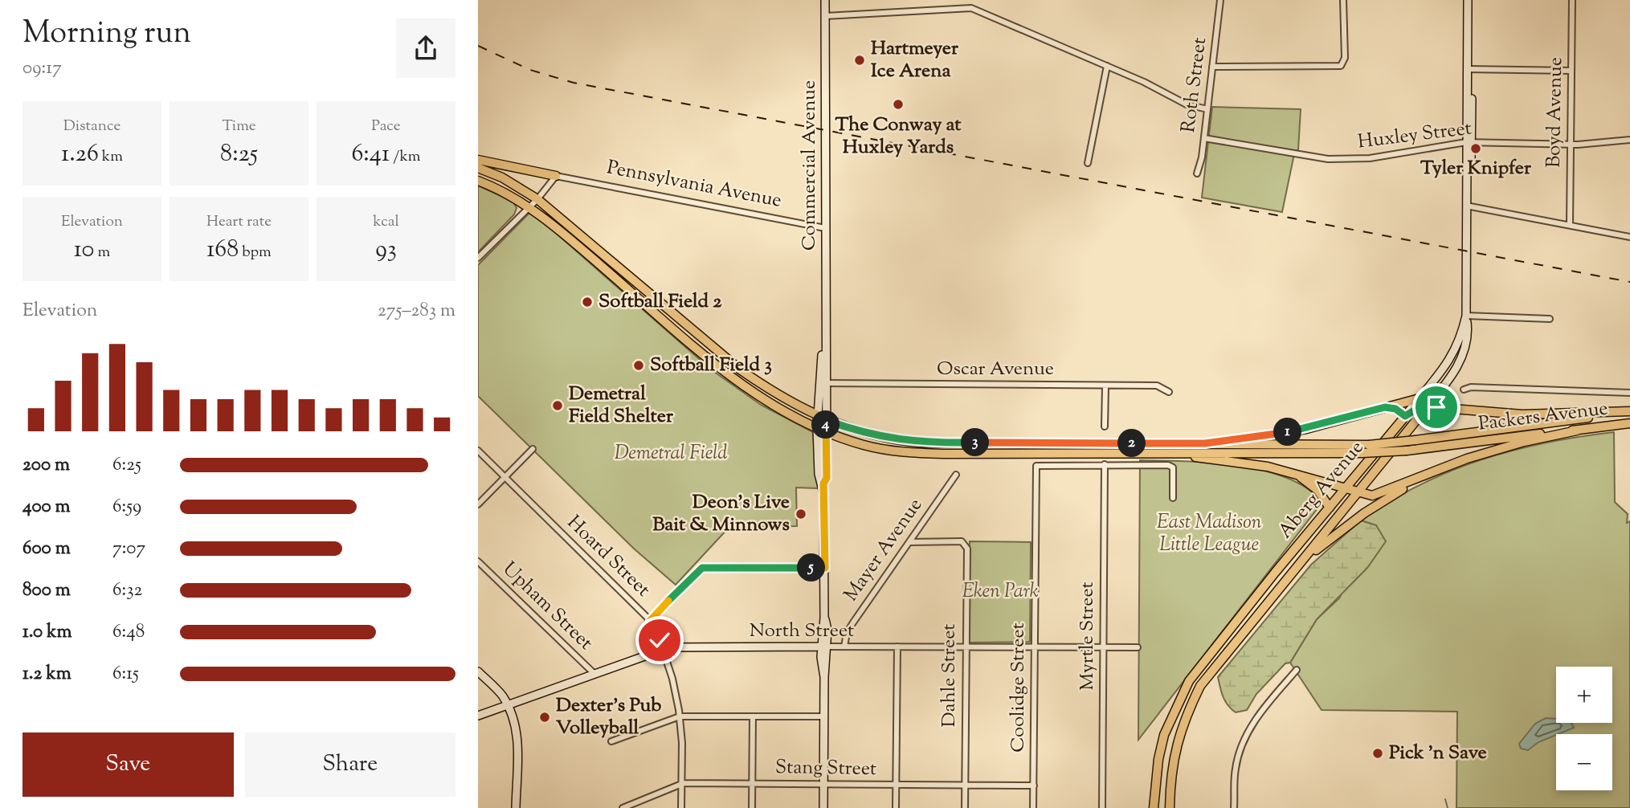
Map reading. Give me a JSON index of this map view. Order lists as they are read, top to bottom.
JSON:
{
  "streets": {
    "main road": ["Packers Avenue", "Aberg Avenue"],
    "street": [
      "Roth Street",
      "Boyd Avenue",
      "Huxley Street",
      "Commercial Avenue",
      "Pennsylvania Avenue",
      "Oscar Avenue",
      "Mayer Avenue",
      "Hoard Street",
      "Upham Street",
      "North Street",
      "Myrtle Street",
      "Dahle Street",
      "Coolidge Street",
      "Stang Street"
    ]
  },
  "crossings": [
    ["Roth Street", "Huxley Street"],
    ["Boyd Avenue", "Huxley Street"],
    ["Huxley Street", "Aberg Avenue"],
    ["Commercial Avenue", "Pennsylvania Avenue"],
    ["Commercial Avenue", "Oscar Avenue"],
    ["Commercial Avenue", "Packers Avenue"],
    ["Commercial Avenue", "North Street"],
    ["Commercial Avenue", "Stang Street"],
    ["Mayer Avenue", "North Street"],
    ["Mayer Avenue", "Dahle Street"],
    ["Hoard Street", "North Street"],
    ["Hoard Street", "Stang Street"],
    ["Upham Street", "North Street"],
    ["North Street", "Myrtle Street"],
    ["North Street", "Dahle Street"],
    ["North Street", "Coolidge Street"],
    ["Myrtle Street", "Coolidge Street"],
    ["Dahle Street", "Stang Street"],
    ["Coolidge Street", "Stang Street"]
  ],
  "parks": ["Demetral Field", "East Madison Little League", "Eken Park"],
  "places": [
    "Hartmeyer Ice Arena",
    "The Conway at Huxley Yards",
    "Tyler Knipfer",
    "Softball Field 2",
    "Softball Field 3",
    "Demetral Field Shelter",
    "Deon's Live Bait & Minnows",
    "Dexter's Pub Volleyball",
    "Pick 'n Save"
  ],
  "page": {
    "heading": ["Morning run", "09:17"],
    "stats": [
      ["Distance", "1.26 km"],
      ["Time", "8:25"],
      ["Pace", "6:41 /km"],
      ["Elevation", "10 m"],
      ["Heart rate", "168 bpm"],
      ["kcal", "93"]
    ],
    "chart": ["Elevation", "275–283 m"],
    "pins": [
      "4",
      "1",
      "3",
      "2",
      "5"
    ],
    "list": [
      {
        "name": "200 m",
        "note": "6:25"
      },
      {
        "name": "400 m",
        "note": "6:59"
      },
      {
        "name": "600 m",
        "note": "7:07"
      },
      {
        "name": "800 m",
        "note": "6:32"
      },
      {
        "name": "1.0 km",
        "note": "6:48"
      },
      {
        "name": "1.2 km",
        "note": "6:15"
      }
    ],
    "map_buttons": ["+", "−"],
    "buttons": ["Save", "Share"]
  }
}
